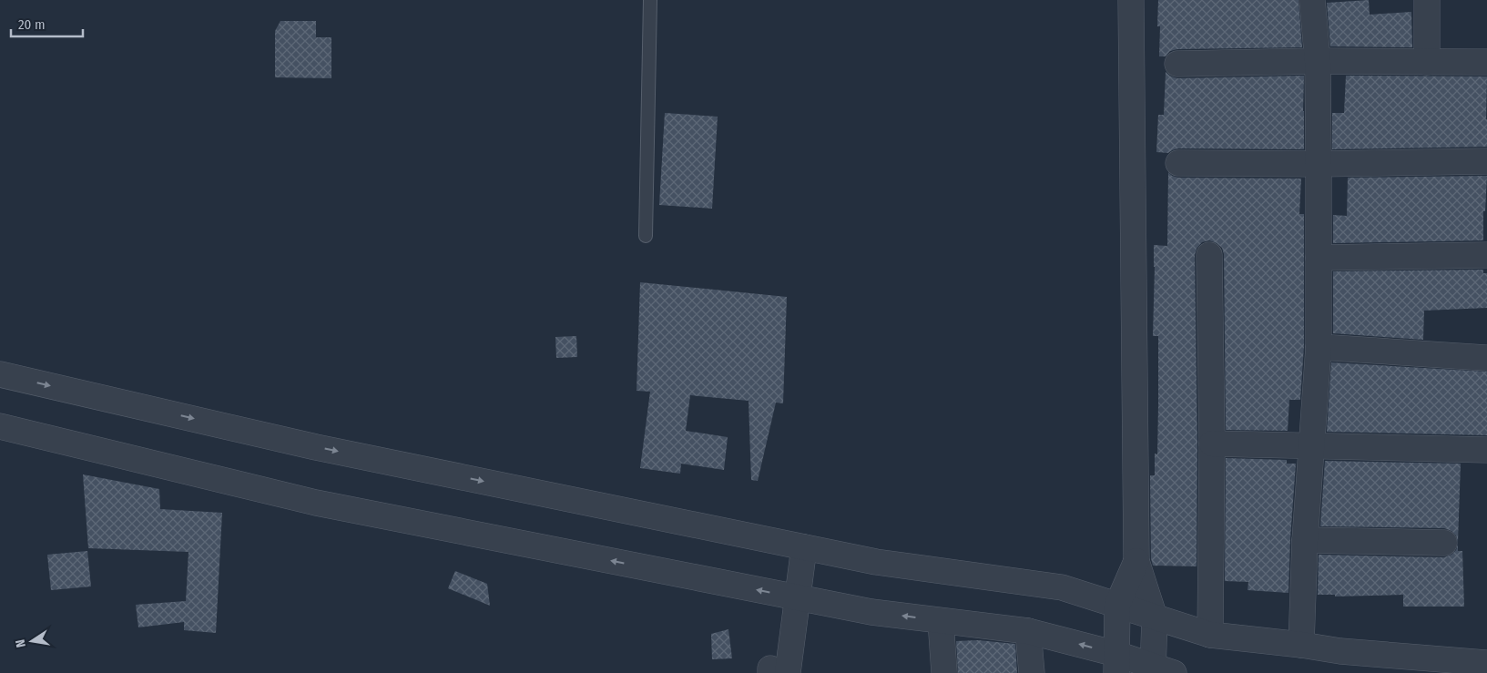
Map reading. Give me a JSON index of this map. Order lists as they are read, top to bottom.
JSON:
{
  "scale_bar": "20 m",
  "north": "left"
}
